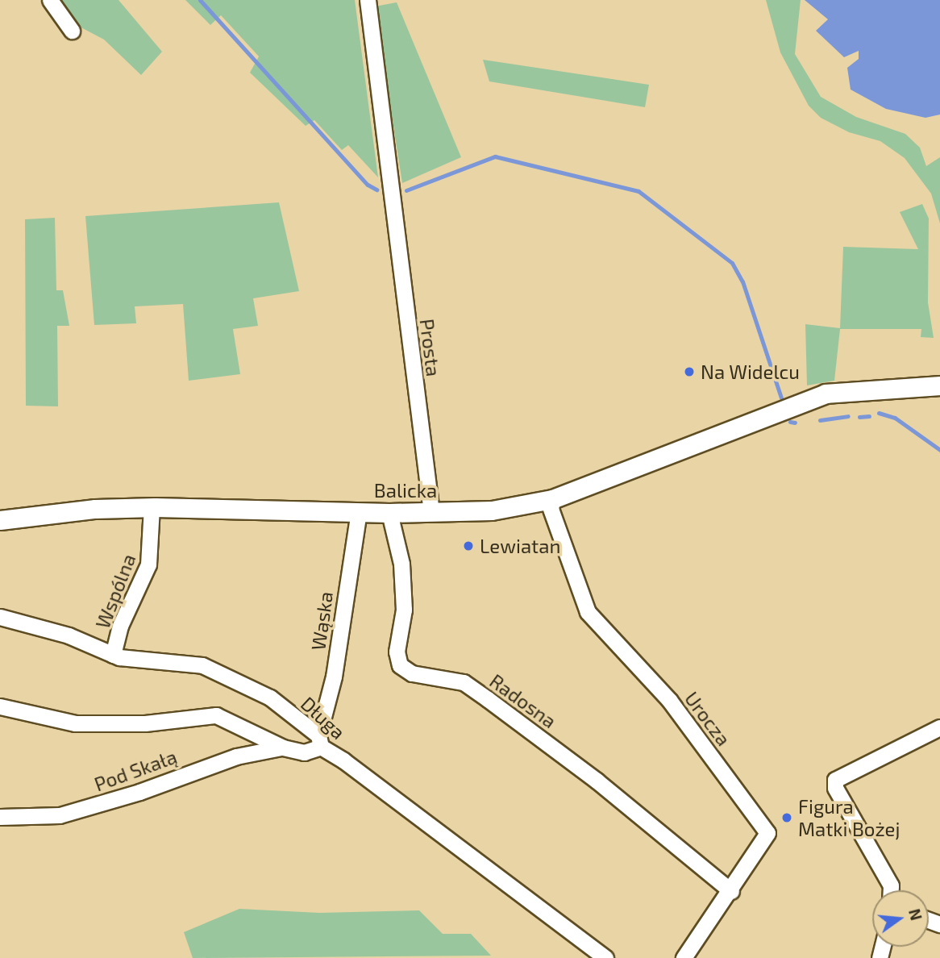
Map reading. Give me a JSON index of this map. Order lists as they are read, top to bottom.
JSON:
{
  "streets": {
    "main road": ["Balicka"],
    "street": [
      "Prosta",
      "Wspólna",
      "Wąska",
      "Radosna",
      "Długa",
      "Urocza",
      "Pod Skałą"
    ]
  },
  "crossings": [
    ["Prosta", "Balicka"],
    ["Balicka", "Wspólna"],
    ["Balicka", "Wąska"],
    ["Balicka", "Radosna"],
    ["Balicka", "Urocza"],
    ["Wspólna", "Długa"],
    ["Wąska", "Długa"],
    ["Radosna", "Urocza"]
  ],
  "places": ["Na Widelcu", "Lewiatan", "Figura Matki Bożej"],
  "north": "right"
}
